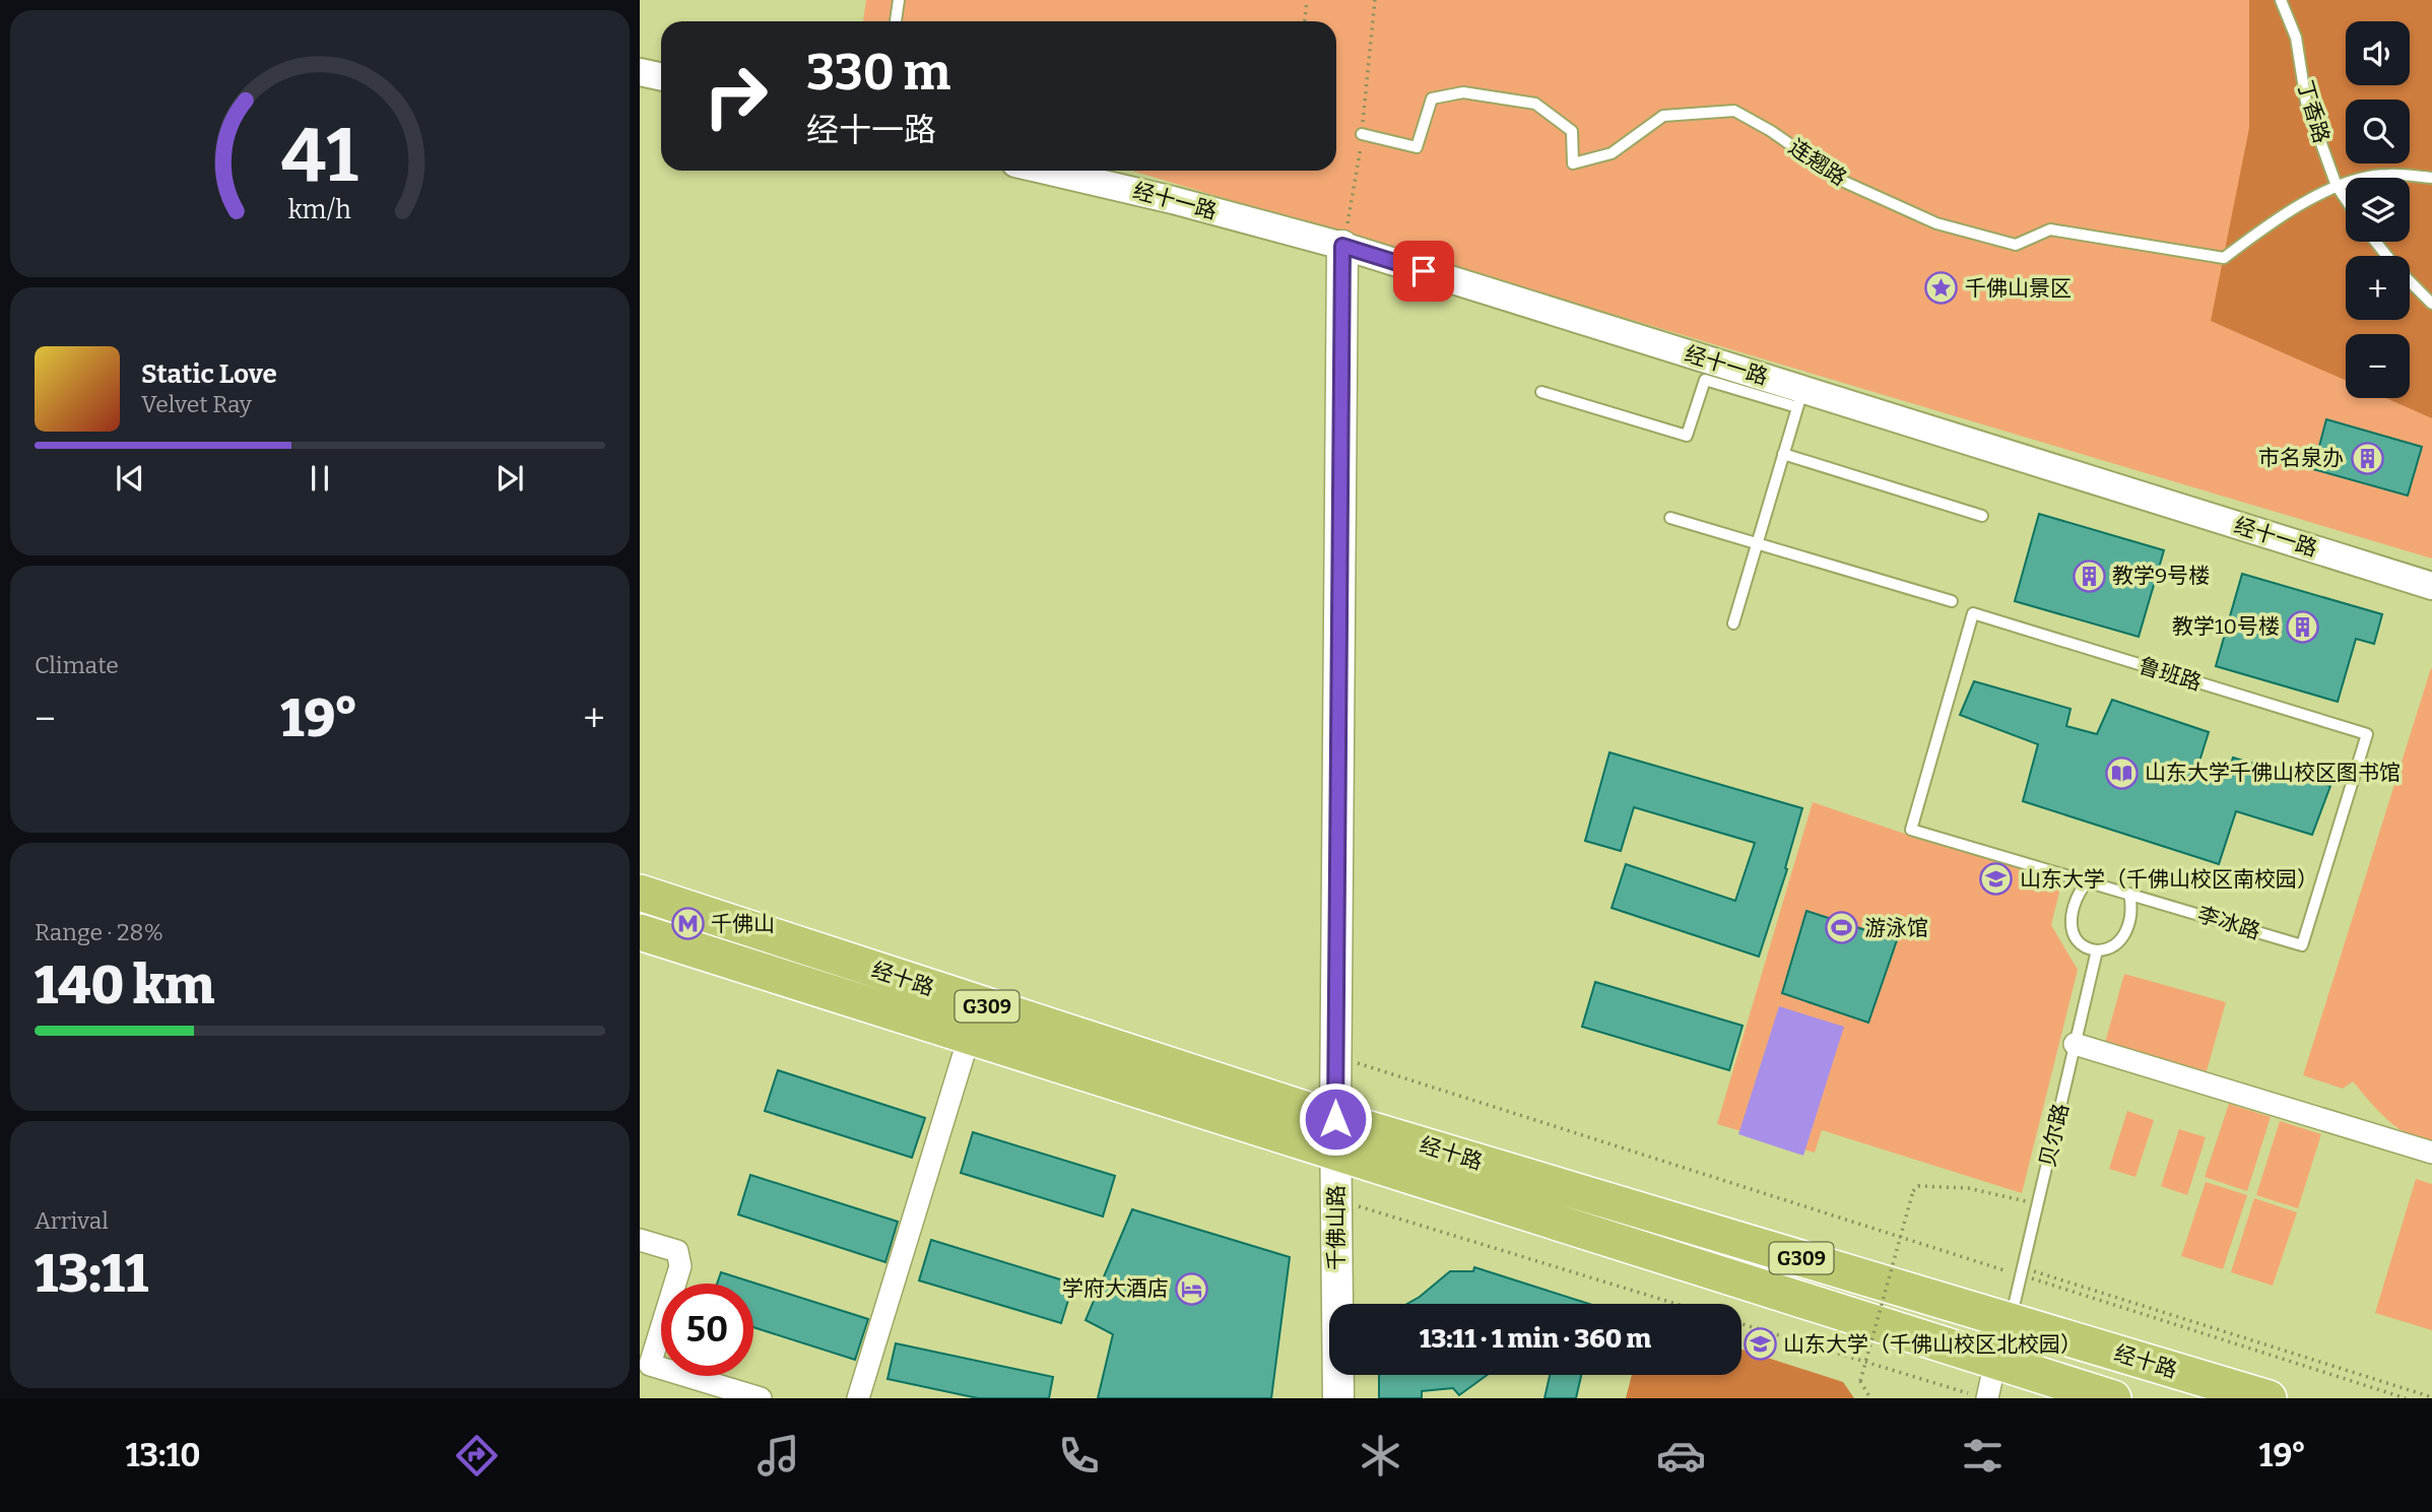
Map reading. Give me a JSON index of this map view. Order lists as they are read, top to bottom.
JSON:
{
  "streets": {
    "highway": ["经十路", "G309"],
    "main road": ["千佛山路"],
    "street": ["经十一路"],
    "lane": [
      "丁香路",
      "连翘路",
      "鲁班路",
      "李冰路",
      "贝尔路"
    ]
  },
  "crossings": [
    ["丁香路", "连翘路"],
    ["经十一路", "千佛山路"],
    ["鲁班路", "李冰路"],
    ["李冰路", "贝尔路"],
    ["经十路", "贝尔路"],
    ["经十路", "千佛山路"]
  ],
  "places": {
    "place": ["千佛山景区"],
    "building": ["市名泉办", "教学9号楼", "教学10号楼"],
    "library": ["山东大学千佛山校区图书馆"],
    "school or university": ["山东大学（千佛山校区南校园）", "山东大学（千佛山校区北校园）"],
    "metro station": ["千佛山"],
    "sports": ["游泳馆"],
    "hotel": ["学府大酒店"]
  },
  "page": {
    "map_buttons": ["+", "−"],
    "turn": ["330 m", "经十一路"],
    "song": ["Static Love", "Velvet Ray"],
    "tile": [
      "Climate",
      ["Range · 28%", "140 km"],
      ["Arrival", "13:11"]
    ],
    "heat": ["−", "19°", "+"],
    "limit": "50",
    "trip": "13:11 · 1 min · 360 m",
    "tabs": ["13:10", "19°"],
    "gauge": ["41", "km/h"]
  }
}
